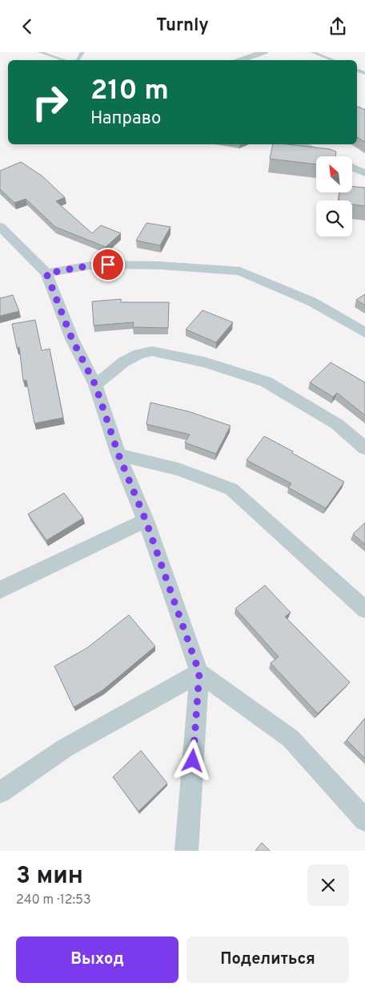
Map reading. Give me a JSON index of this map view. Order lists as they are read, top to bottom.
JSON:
{
  "north": "top left",
  "page": {
    "header": "Turnly",
    "turn": ["210 m", "Направо"],
    "heading": ["3 мин", "240 m · 12:53"],
    "buttons": ["Выход", "Поделиться"]
  }
}
